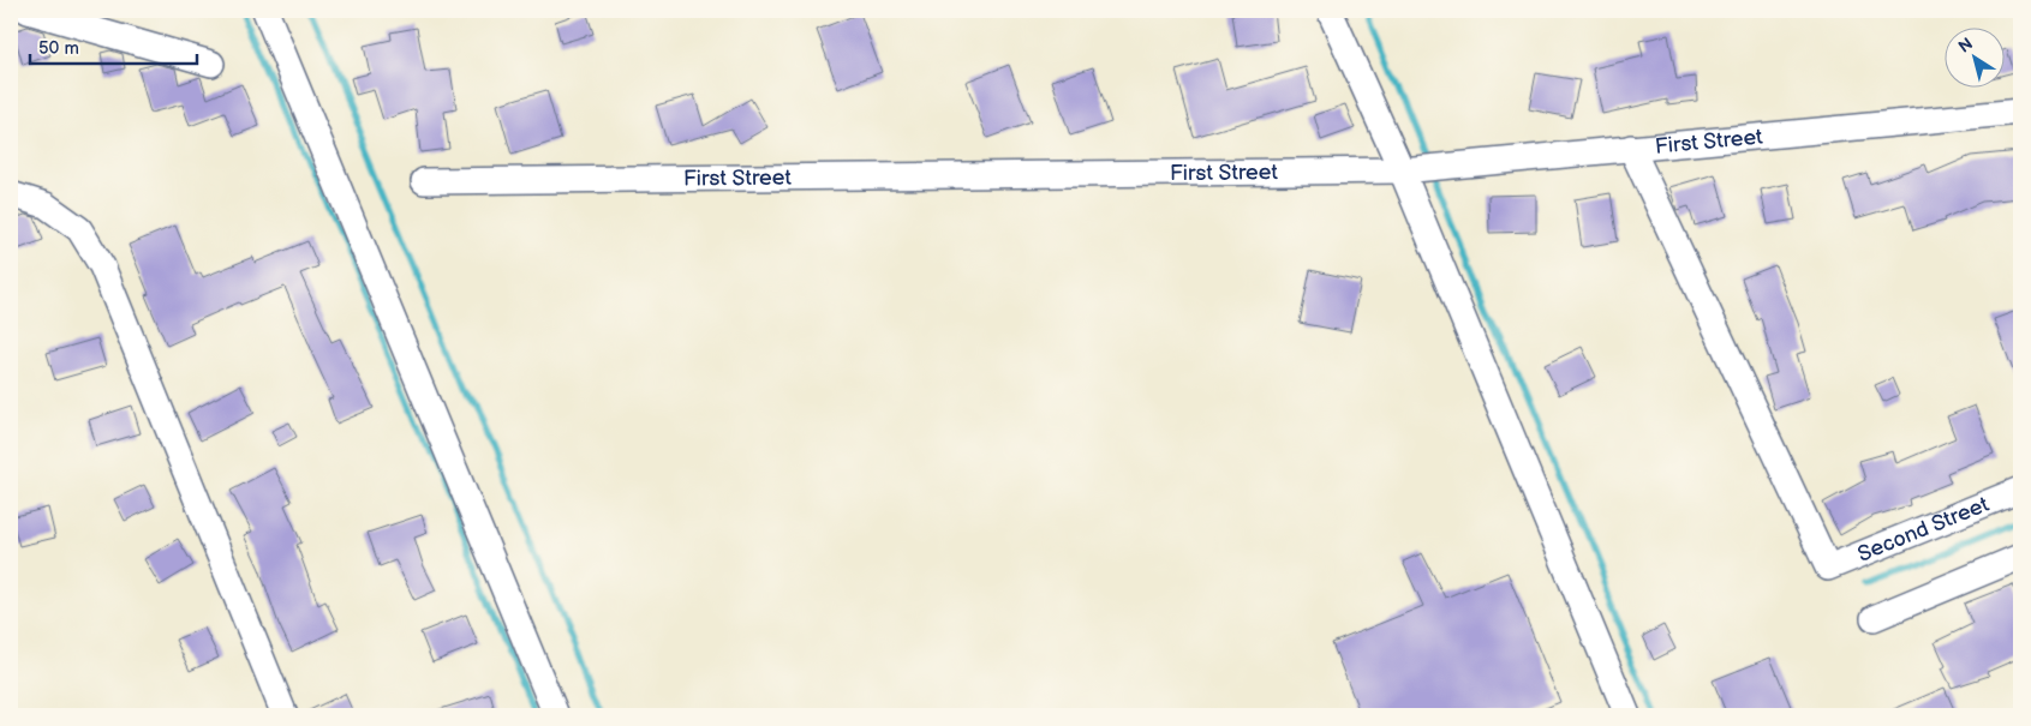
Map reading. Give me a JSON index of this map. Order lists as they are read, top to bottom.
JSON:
{
  "streets": {
    "street": ["First Street", "Second Street"]
  },
  "crossings": [
    ["First Street", "Second Street"]
  ],
  "scale_bar": "50 m",
  "north": "top left"
}
